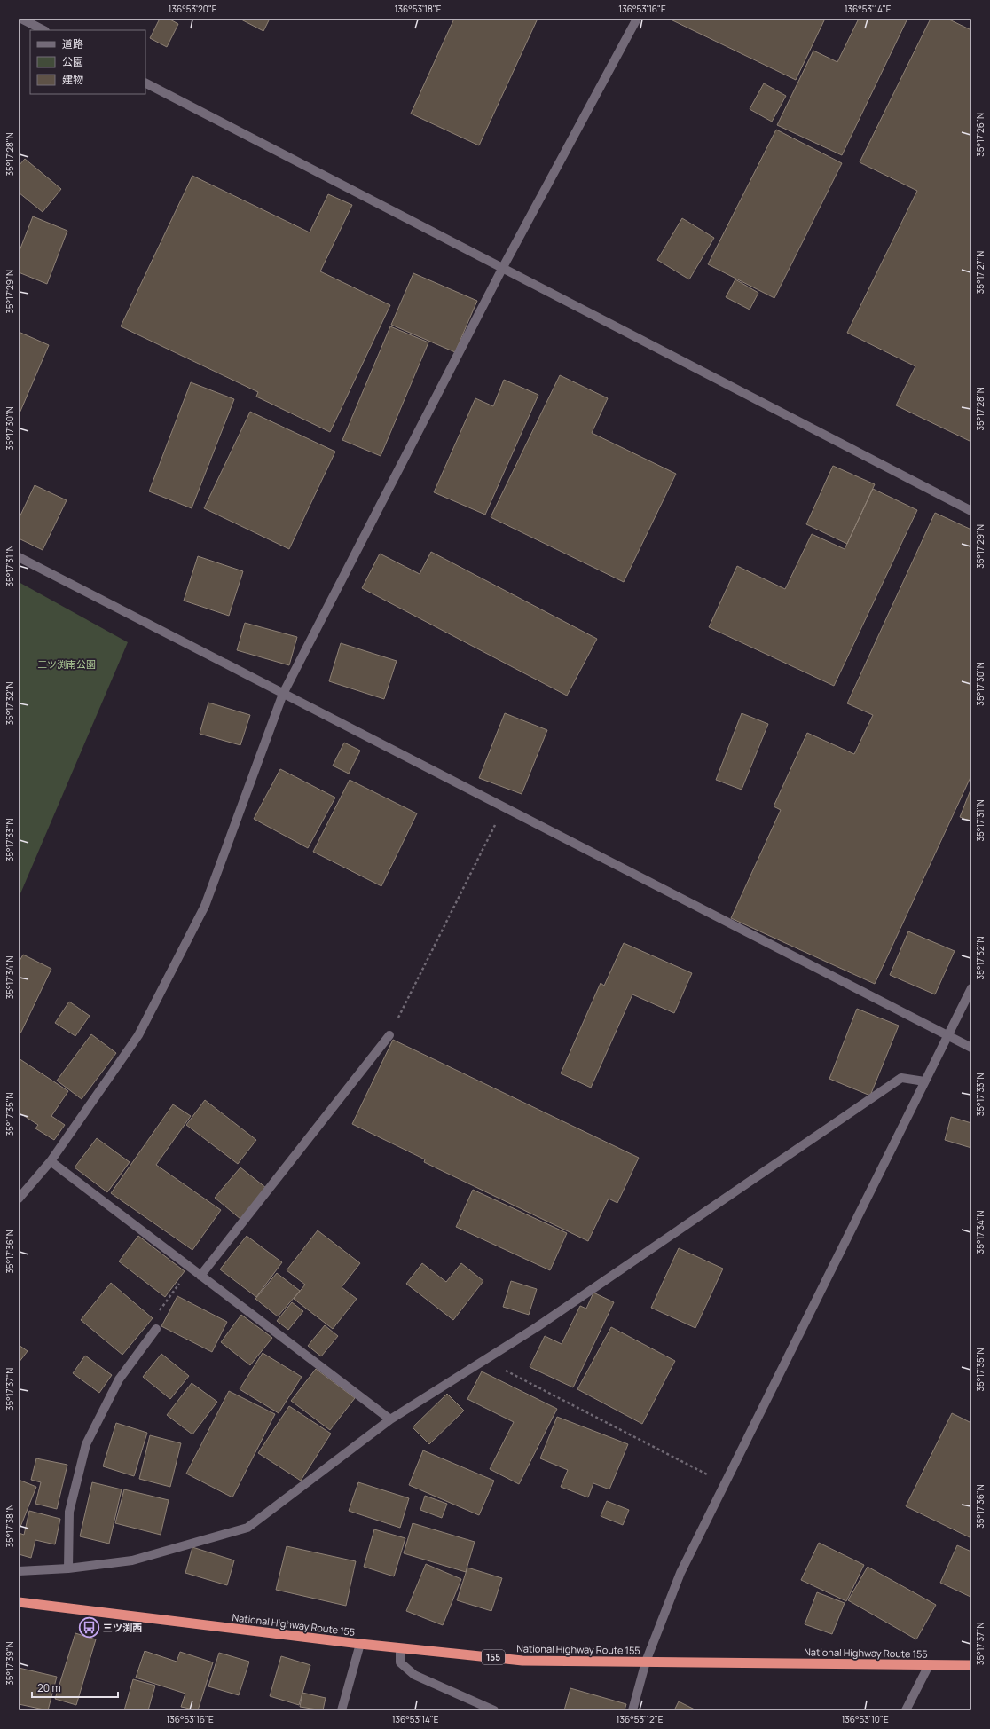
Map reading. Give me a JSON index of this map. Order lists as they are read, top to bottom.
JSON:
{
  "streets": {
    "highway": ["National Highway Route 155", "155"]
  },
  "parks": ["三ツ渕南公園"],
  "places": {
    "bus stop": ["三ツ渕西"]
  },
  "legend": ["道路", "公園", "建物"],
  "scale_bar": "20 m",
  "coordinates": [
    "136°53'20\"E",
    "136°53'18\"E",
    "136°53'16\"E",
    "136°53'14\"E",
    "35°17'26\"N",
    "35°17'28\"N",
    "35°17'27\"N",
    "35°17'29\"N",
    "35°17'30\"N",
    "35°17'31\"N",
    "35°17'32\"N",
    "35°17'33\"N",
    "35°17'34\"N",
    "35°17'35\"N",
    "35°17'36\"N",
    "35°17'37\"N",
    "35°17'38\"N",
    "35°17'39\"N",
    "136°53'12\"E",
    "136°53'10\"E"
  ]
}
